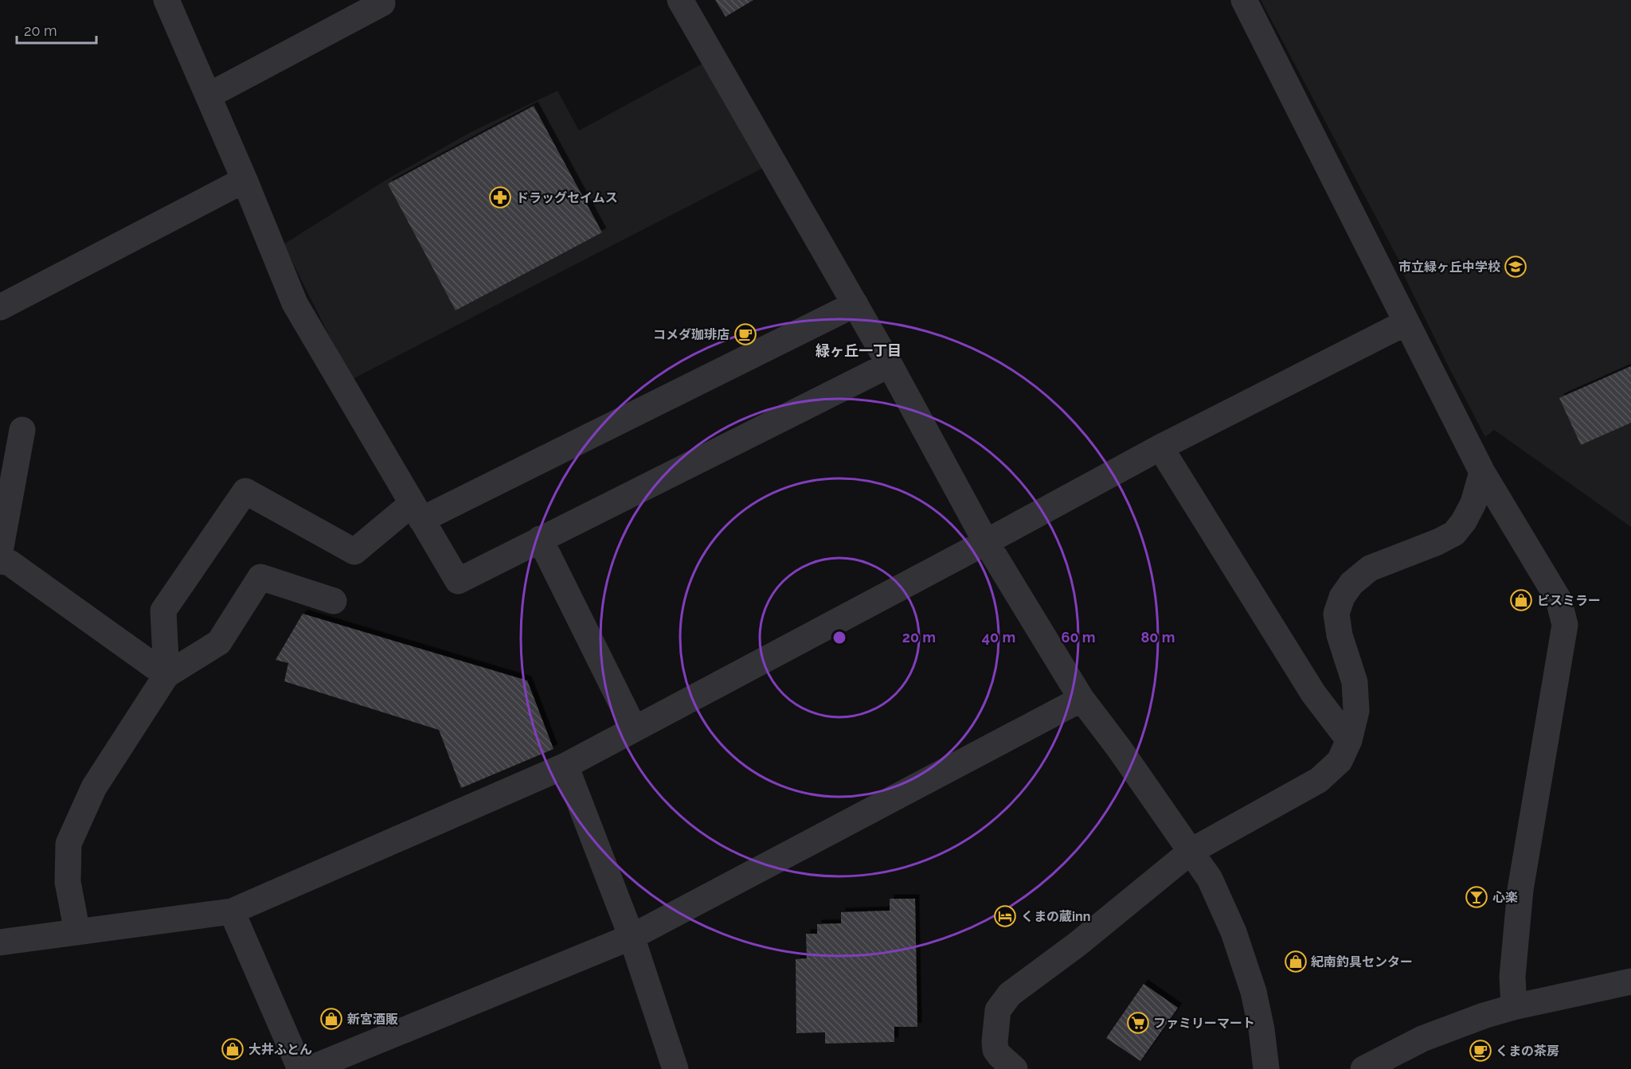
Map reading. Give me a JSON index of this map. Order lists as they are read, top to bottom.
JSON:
{
  "districts": ["緑ヶ丘一丁目"],
  "places": {
    "pharmacy": ["ドラッグセイムス"],
    "school or university": ["市立緑ヶ丘中学校"],
    "cafe": ["コメダ珈琲店", "くまの茶房"],
    "shop": [
      "ビスミラー",
      "紀南釣具センター",
      "新宮酒販",
      "大井ふとん"
    ],
    "bar": ["心楽"],
    "hotel": ["くまの蔵inn"],
    "supermarket": ["ファミリーマート"]
  },
  "scale_bar": "20 m",
  "rings": [
    "20 m",
    "40 m",
    "60 m",
    "80 m"
  ]
}
